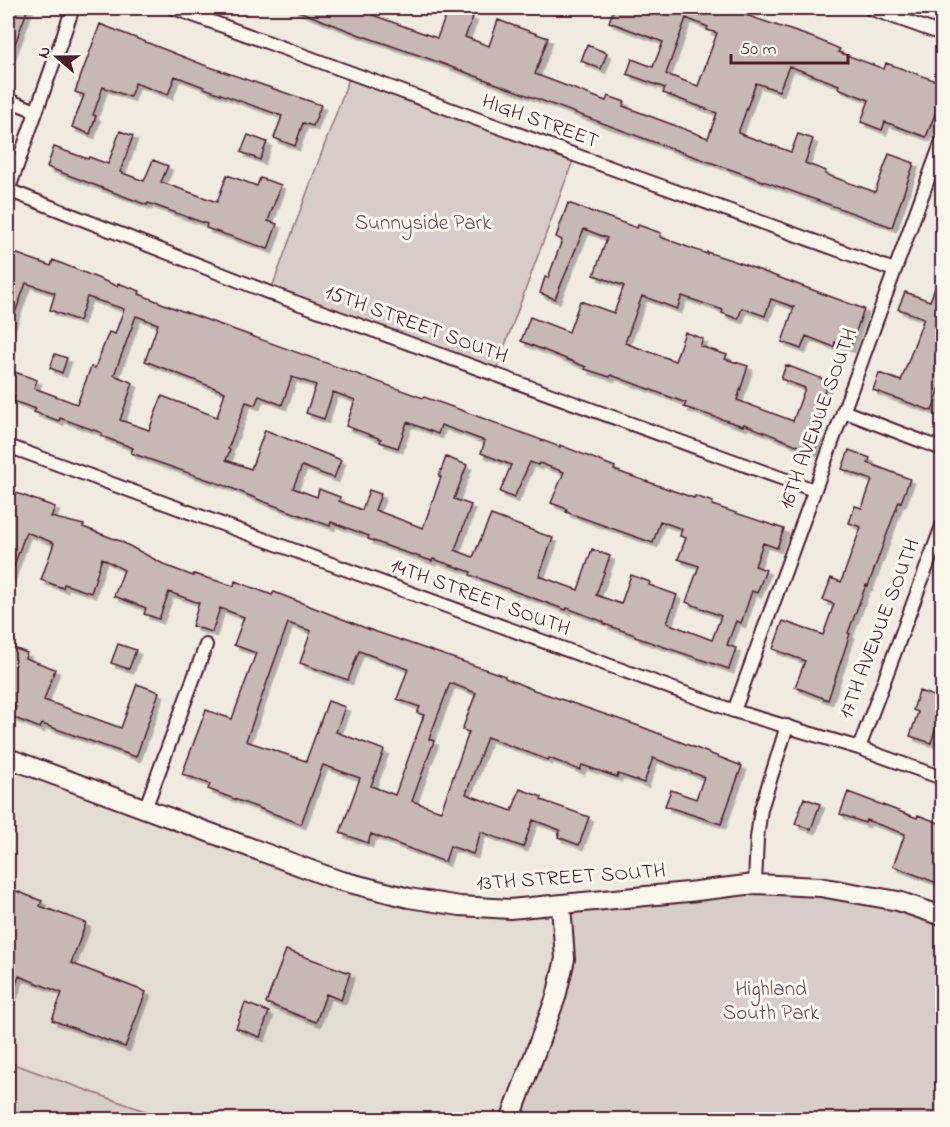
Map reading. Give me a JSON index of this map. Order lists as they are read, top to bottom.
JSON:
{
  "streets": {
    "street": [
      "HIGH STREET",
      "15TH STREET SOUTH",
      "16TH AVENUE SOUTH",
      "14TH STREET SOUTH",
      "17TH AVENUE SOUTH",
      "13TH STREET SOUTH"
    ]
  },
  "crossings": [
    ["HIGH STREET", "16TH AVENUE SOUTH"],
    ["15TH STREET SOUTH", "16TH AVENUE SOUTH"],
    ["16TH AVENUE SOUTH", "14TH STREET SOUTH"],
    ["14TH STREET SOUTH", "17TH AVENUE SOUTH"]
  ],
  "parks": ["Sunnyside Park", "Highland South Park"],
  "scale_bar": "50 m",
  "north": "left"
}
